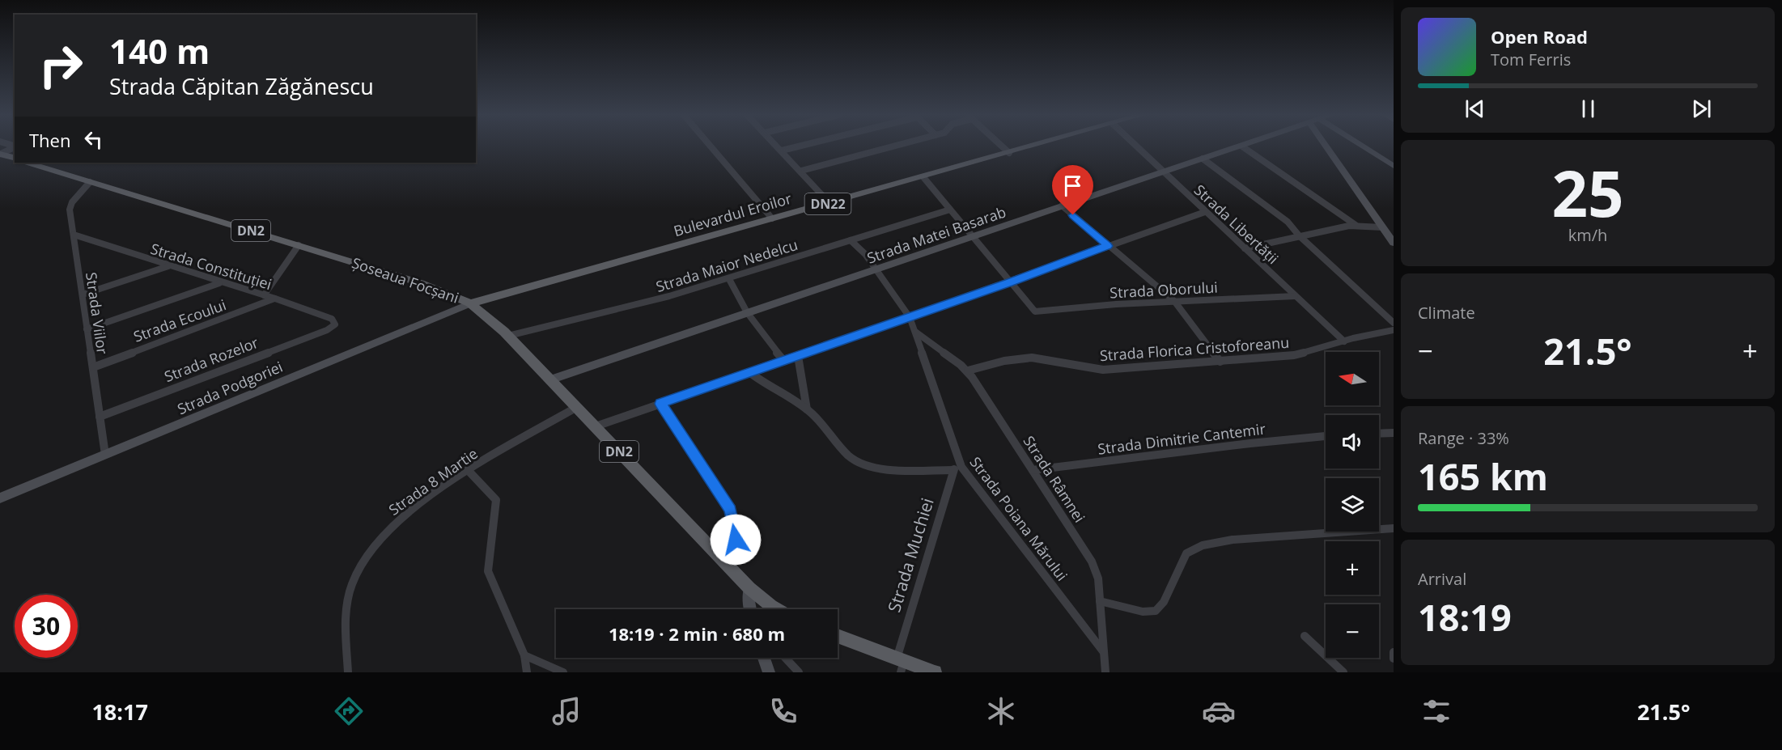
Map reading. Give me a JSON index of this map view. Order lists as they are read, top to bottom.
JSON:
{
  "streets": {
    "main road": [
      "DN22",
      "Bulevardul Eroilor",
      "DN2",
      "Șoseaua Focșani"
    ],
    "street": [
      "Strada Libertății",
      "Strada Matei Basarab",
      "Strada Maior Nedelcu",
      "Strada Constituției",
      "Strada Oborului",
      "Strada Viilor",
      "Strada Ecoului",
      "Strada Florica Cristoforeanu",
      "Strada Rozelor",
      "Strada Podgoriei",
      "Strada Dimitrie Cantemir",
      "Strada Râmnei",
      "Strada 8 Martie",
      "Strada Poiana Mărului",
      "Strada Muchiei"
    ]
  },
  "crossings": [
    ["Bulevardul Eroilor", "Șoseaua Focșani"],
    ["Bulevardul Eroilor", "Strada Podgoriei"],
    ["Strada Libertății", "Strada Matei Basarab"],
    ["Strada Libertății", "Strada Oborului"],
    ["Strada Libertății", "Strada Florica Cristoforeanu"],
    ["Strada Matei Basarab", "Șoseaua Focșani"],
    ["Strada Matei Basarab", "Strada Poiana Mărului"],
    ["Strada Maior Nedelcu", "Șoseaua Focșani"],
    ["Strada Maior Nedelcu", "Strada Poiana Mărului"],
    ["Strada Constituției", "Strada Viilor"],
    ["Strada Constituției", "Strada Ecoului"],
    ["Strada Constituției", "Strada Rozelor"],
    ["Șoseaua Focșani", "Strada Viilor"],
    ["Șoseaua Focșani", "Strada Podgoriei"],
    ["Șoseaua Focșani", "Strada 8 Martie"],
    ["Strada Viilor", "Strada Ecoului"],
    ["Strada Viilor", "Strada Rozelor"],
    ["Strada Viilor", "Strada Podgoriei"],
    ["Strada Florica Cristoforeanu", "Strada Râmnei"],
    ["Strada Dimitrie Cantemir", "Strada Râmnei"],
    ["Strada Râmnei", "Strada Poiana Mărului"],
    ["Strada Poiana Mărului", "Strada Muchiei"]
  ],
  "north": "left",
  "page": {
    "turn": ["140 m", "Strada Căpitan Zăgănescu"],
    "song": ["Open Road", "Tom Ferris"],
    "then": "Then",
    "tile": [
      ["25", "km/h"],
      "Climate",
      ["Range · 33%", "165 km"],
      ["Arrival", "18:19"]
    ],
    "heat": ["−", "21.5°", "+"],
    "map_buttons": ["+", "−"],
    "limit": "30",
    "trip": "18:19 · 2 min · 680 m",
    "tabs": ["18:17", "21.5°"]
  }
}
